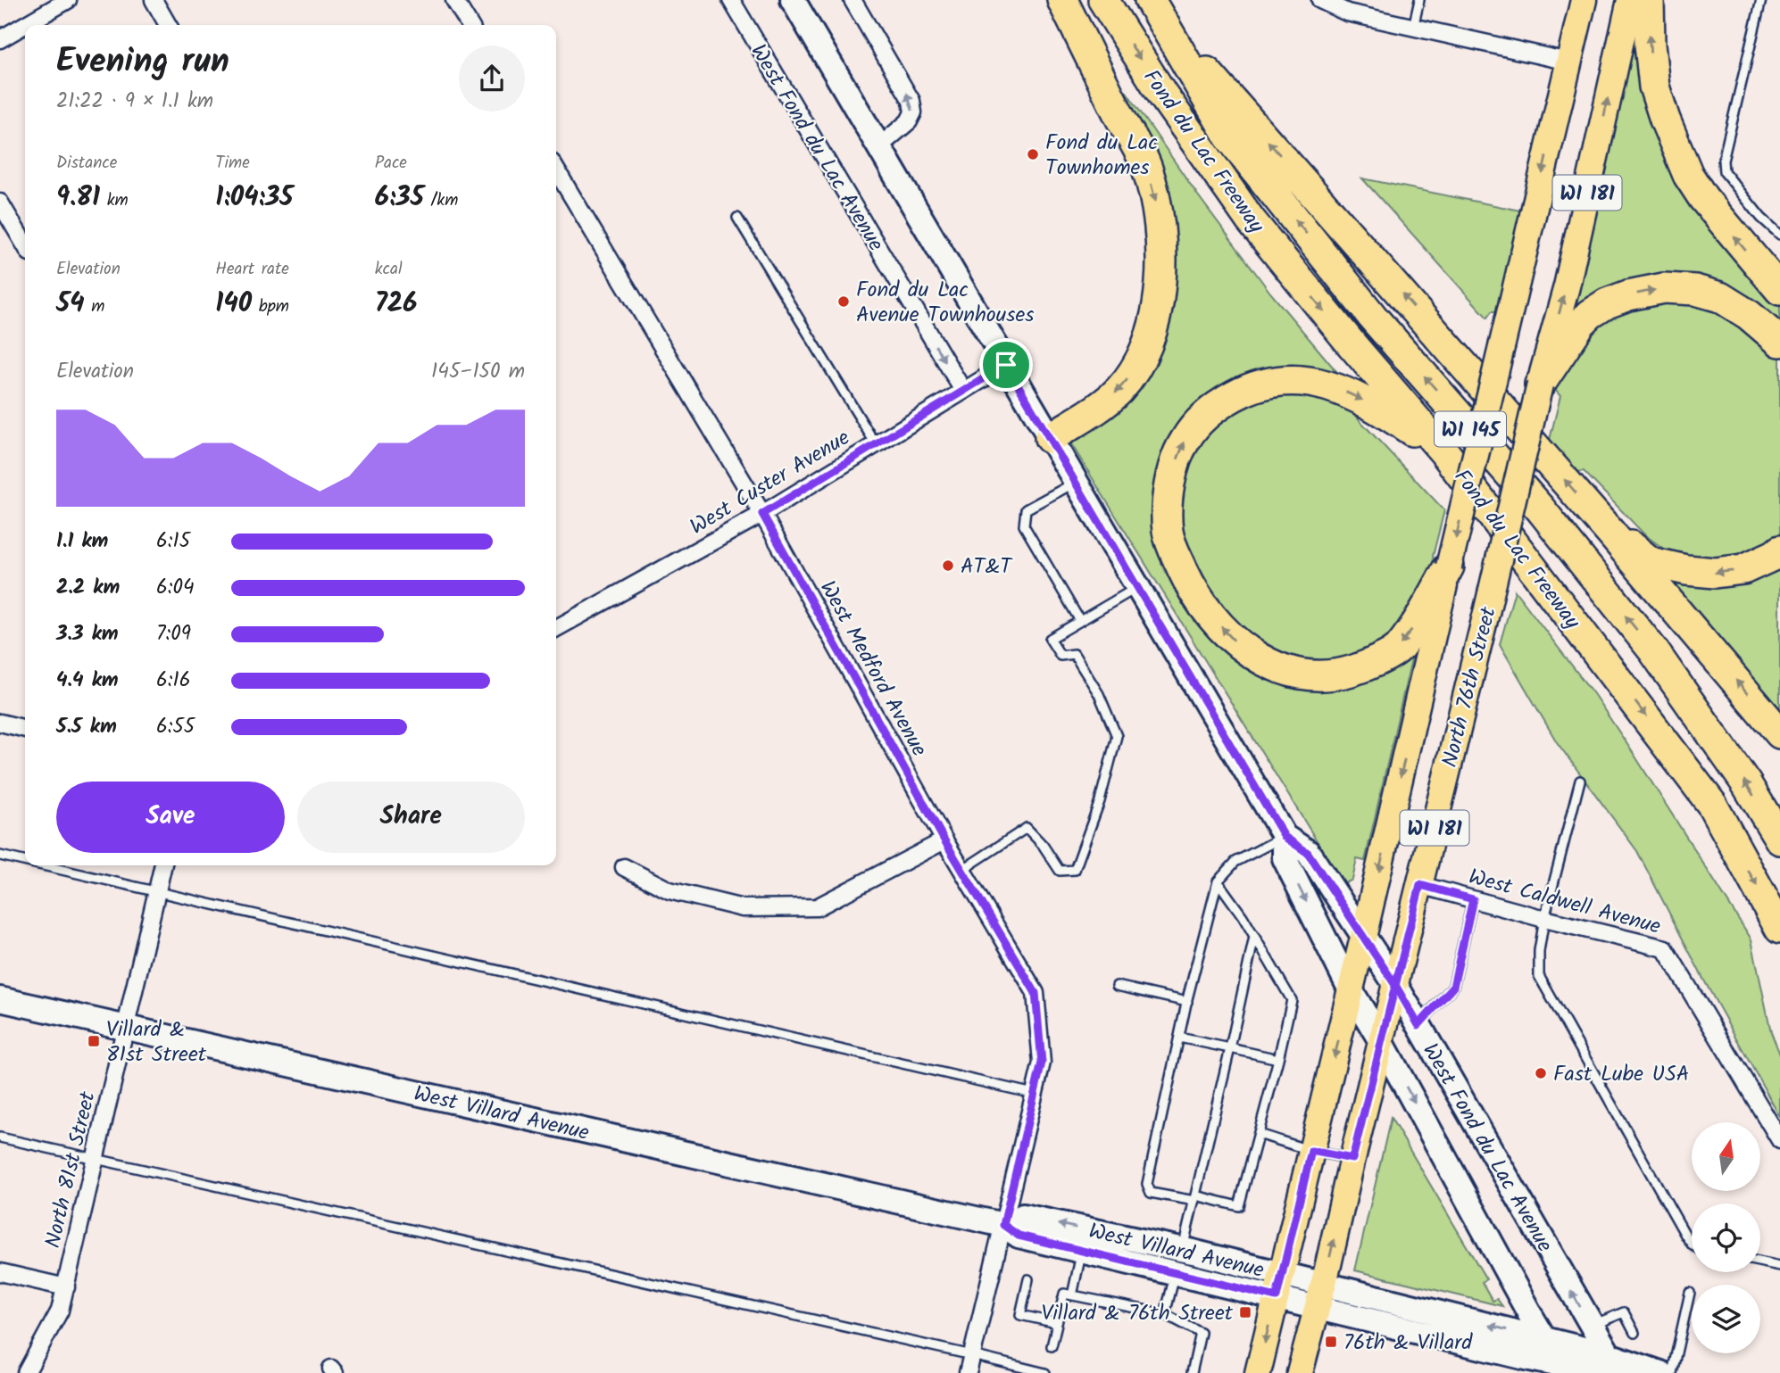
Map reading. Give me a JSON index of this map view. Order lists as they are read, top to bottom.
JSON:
{
  "streets": {
    "highway": ["Fond du Lac Freeway", "WI 145"],
    "main road": ["WI 181", "North 76th Street"],
    "street": [
      "West Fond du Lac Avenue",
      "West Custer Avenue",
      "West Medford Avenue",
      "West Caldwell Avenue",
      "West Villard Avenue",
      "North 81st Street"
    ]
  },
  "crossings": [
    ["West Fond du Lac Avenue", "West Custer Avenue"],
    ["West Fond du Lac Avenue", "North 76th Street"],
    ["West Fond du Lac Avenue", "West Villard Avenue"],
    ["West Custer Avenue", "West Medford Avenue"],
    ["West Medford Avenue", "West Villard Avenue"],
    ["North 76th Street", "West Caldwell Avenue"],
    ["North 76th Street", "West Villard Avenue"],
    ["West Villard Avenue", "North 81st Street"]
  ],
  "places": {
    "other": [
      "Fond du Lac Townhomes",
      "Fond du Lac Avenue Townhouses",
      "AT&T",
      "Fast Lube USA"
    ],
    "transit": ["Villard & 81st Street", "Villard & 76th Street", "76th & Villard"]
  },
  "north": "top",
  "page": {
    "heading": ["Evening run", "21:22 · 9 × 1.1 km"],
    "stats": [
      ["Distance", "9.81 km"],
      ["Time", "1:04:35"],
      ["Pace", "6:35 /km"],
      ["Elevation", "54 m"],
      ["Heart rate", "140 bpm"],
      ["kcal", "726"]
    ],
    "chart": ["Elevation", "145–150 m"],
    "list": [
      {
        "name": "1.1 km",
        "note": "6:15"
      },
      {
        "name": "2.2 km",
        "note": "6:04"
      },
      {
        "name": "3.3 km",
        "note": "7:09"
      },
      {
        "name": "4.4 km",
        "note": "6:16"
      },
      {
        "name": "5.5 km",
        "note": "6:55"
      }
    ],
    "buttons": ["Save", "Share"]
  }
}
